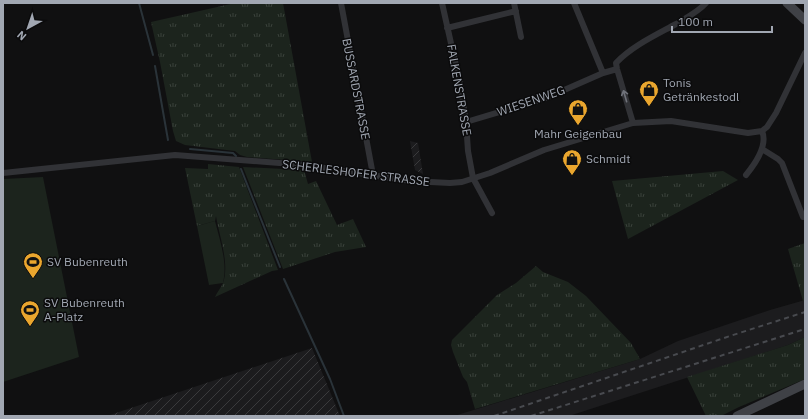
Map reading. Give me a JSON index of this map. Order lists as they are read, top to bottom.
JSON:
{
  "streets": {
    "street": [
      "BUSSARDSTRASSE",
      "FALKENSTRASSE",
      "WIESENWEG",
      "SCHERLESHOFER STRASSE"
    ]
  },
  "crossings": [
    ["BUSSARDSTRASSE", "SCHERLESHOFER STRASSE"],
    ["FALKENSTRASSE", "WIESENWEG"],
    ["FALKENSTRASSE", "SCHERLESHOFER STRASSE"]
  ],
  "places": {
    "shop": ["Tonis Getränkestodl", "Mahr Geigenbau", "Schmidt"],
    "sports": ["SV Bubenreuth", "SV Bubenreuth A-Platz"]
  },
  "scale_bar": "100 m",
  "north": "bottom left"
}
